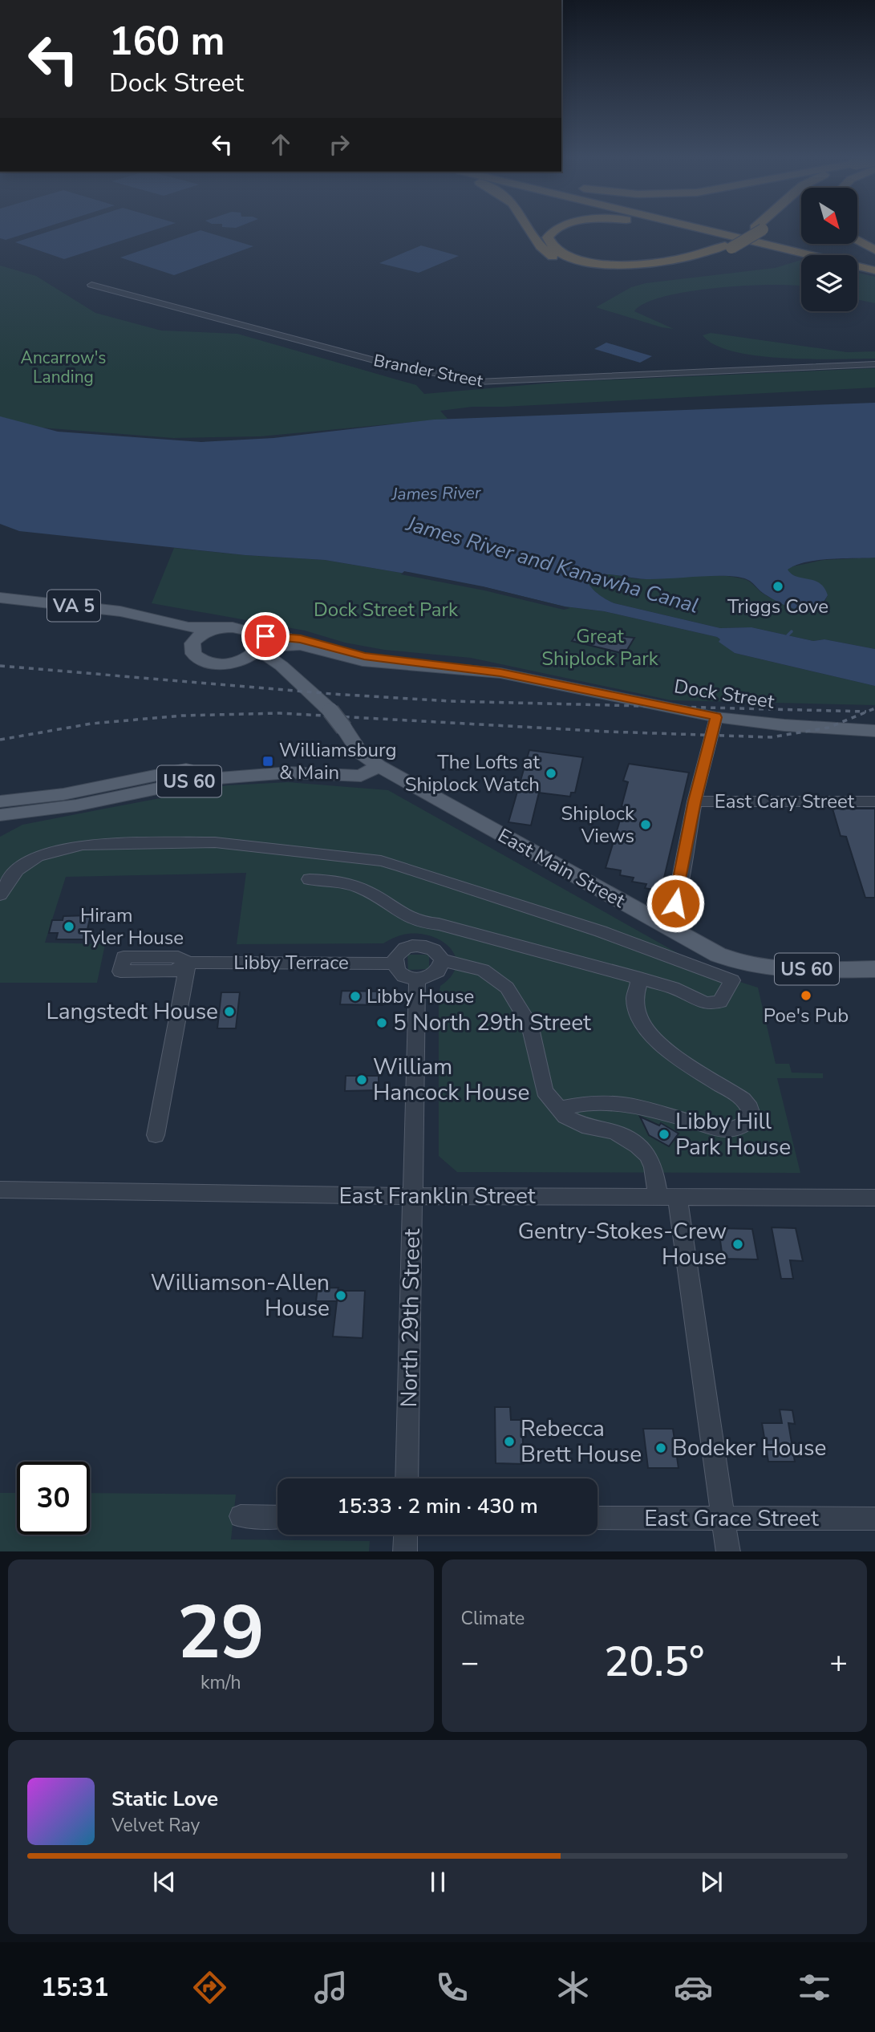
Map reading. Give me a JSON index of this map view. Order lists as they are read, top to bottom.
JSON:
{
  "streets": {
    "main road": [
      "VA 5",
      "Dock Street",
      "US 60",
      "East Main Street"
    ],
    "street": [
      "Brander Street",
      "East Cary Street",
      "Libby Terrace",
      "East Franklin Street",
      "North 29th Street",
      "East Grace Street"
    ]
  },
  "crossings": [
    ["VA 5", "Dock Street"],
    ["VA 5", "East Main Street"],
    ["Dock Street", "East Main Street"],
    ["US 60", "East Main Street"],
    ["Libby Terrace", "North 29th Street"],
    ["East Franklin Street", "North 29th Street"]
  ],
  "water": ["James River", "James River and Kanawha Canal"],
  "parks": ["Ancarrow's Landing", "Dock Street Park", "Great Shiplock Park"],
  "places": {
    "other": [
      "Triggs Cove",
      "The Lofts at Shiplock Watch",
      "Shiplock Views",
      "Hiram Tyler House",
      "Poe's Pub",
      "Libby House",
      "Langstedt House",
      "5 North 29th Street",
      "William Hancock House",
      "Libby Hill Park House",
      "Gentry-Stokes-Crew House",
      "Williamson-Allen House",
      "Rebecca Brett House",
      "Bodeker House"
    ],
    "transit": ["Williamsburg & Main"]
  },
  "north": "bottom right",
  "page": {
    "turn": ["160 m", "Dock Street"],
    "limit": "30",
    "trip": "15:33 · 2 min · 430 m",
    "tile": [
      ["29", "km/h"],
      "Climate"
    ],
    "heat": ["−", "20.5°", "+"],
    "song": ["Static Love", "Velvet Ray"],
    "tabs": "15:31"
  }
}
